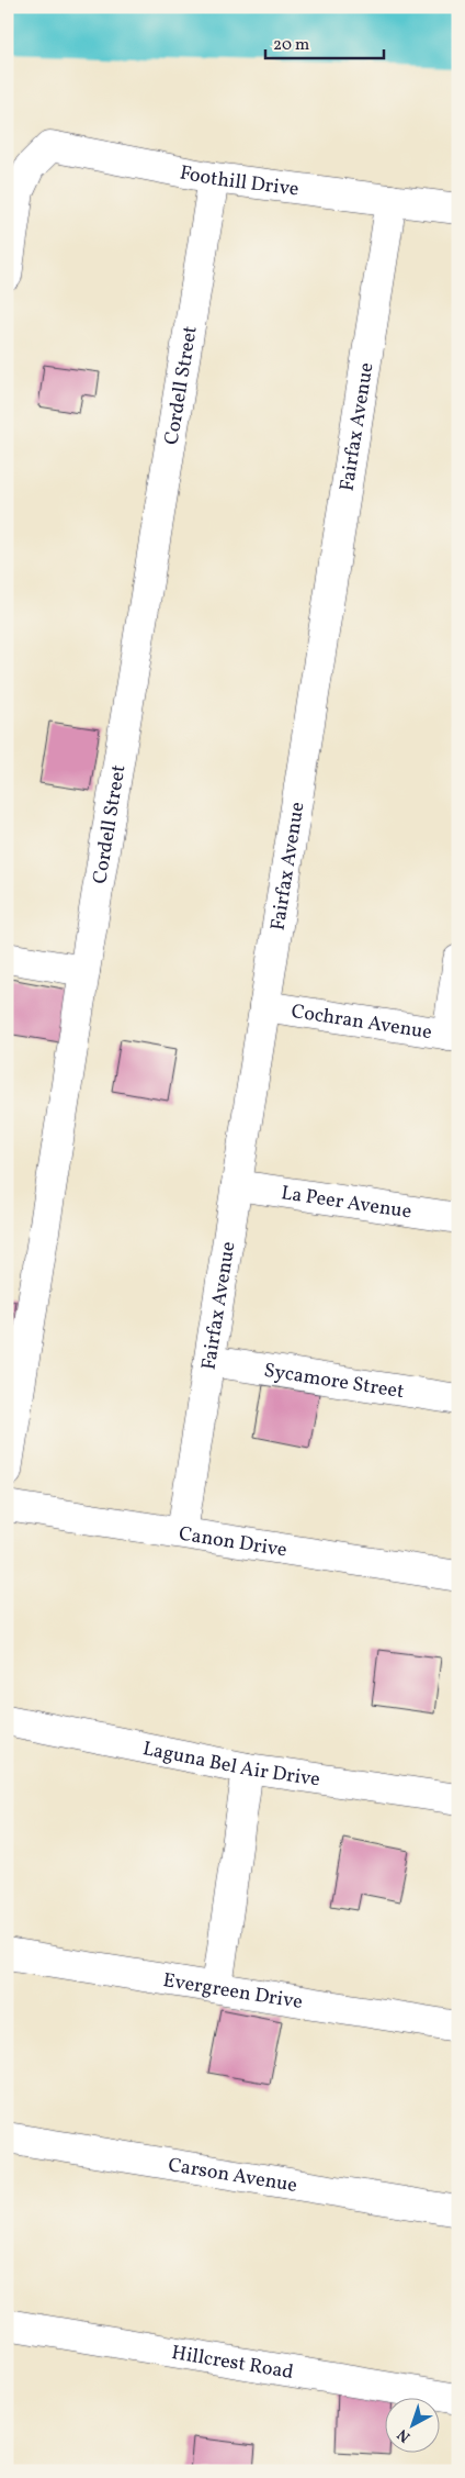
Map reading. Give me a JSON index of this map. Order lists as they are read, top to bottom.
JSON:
{
  "streets": {
    "street": [
      "Foothill Drive",
      "Cordell Street",
      "Fairfax Avenue",
      "Cochran Avenue",
      "La Peer Avenue",
      "Sycamore Street",
      "Canon Drive",
      "Laguna Bel Air Drive",
      "Evergreen Drive",
      "Carson Avenue",
      "Hillcrest Road"
    ]
  },
  "crossings": [
    ["Foothill Drive", "Cordell Street"],
    ["Foothill Drive", "Fairfax Avenue"],
    ["Fairfax Avenue", "Cochran Avenue"],
    ["Fairfax Avenue", "La Peer Avenue"],
    ["Fairfax Avenue", "Sycamore Street"],
    ["Fairfax Avenue", "Canon Drive"]
  ],
  "scale_bar": "20 m",
  "north": "bottom left"
}
